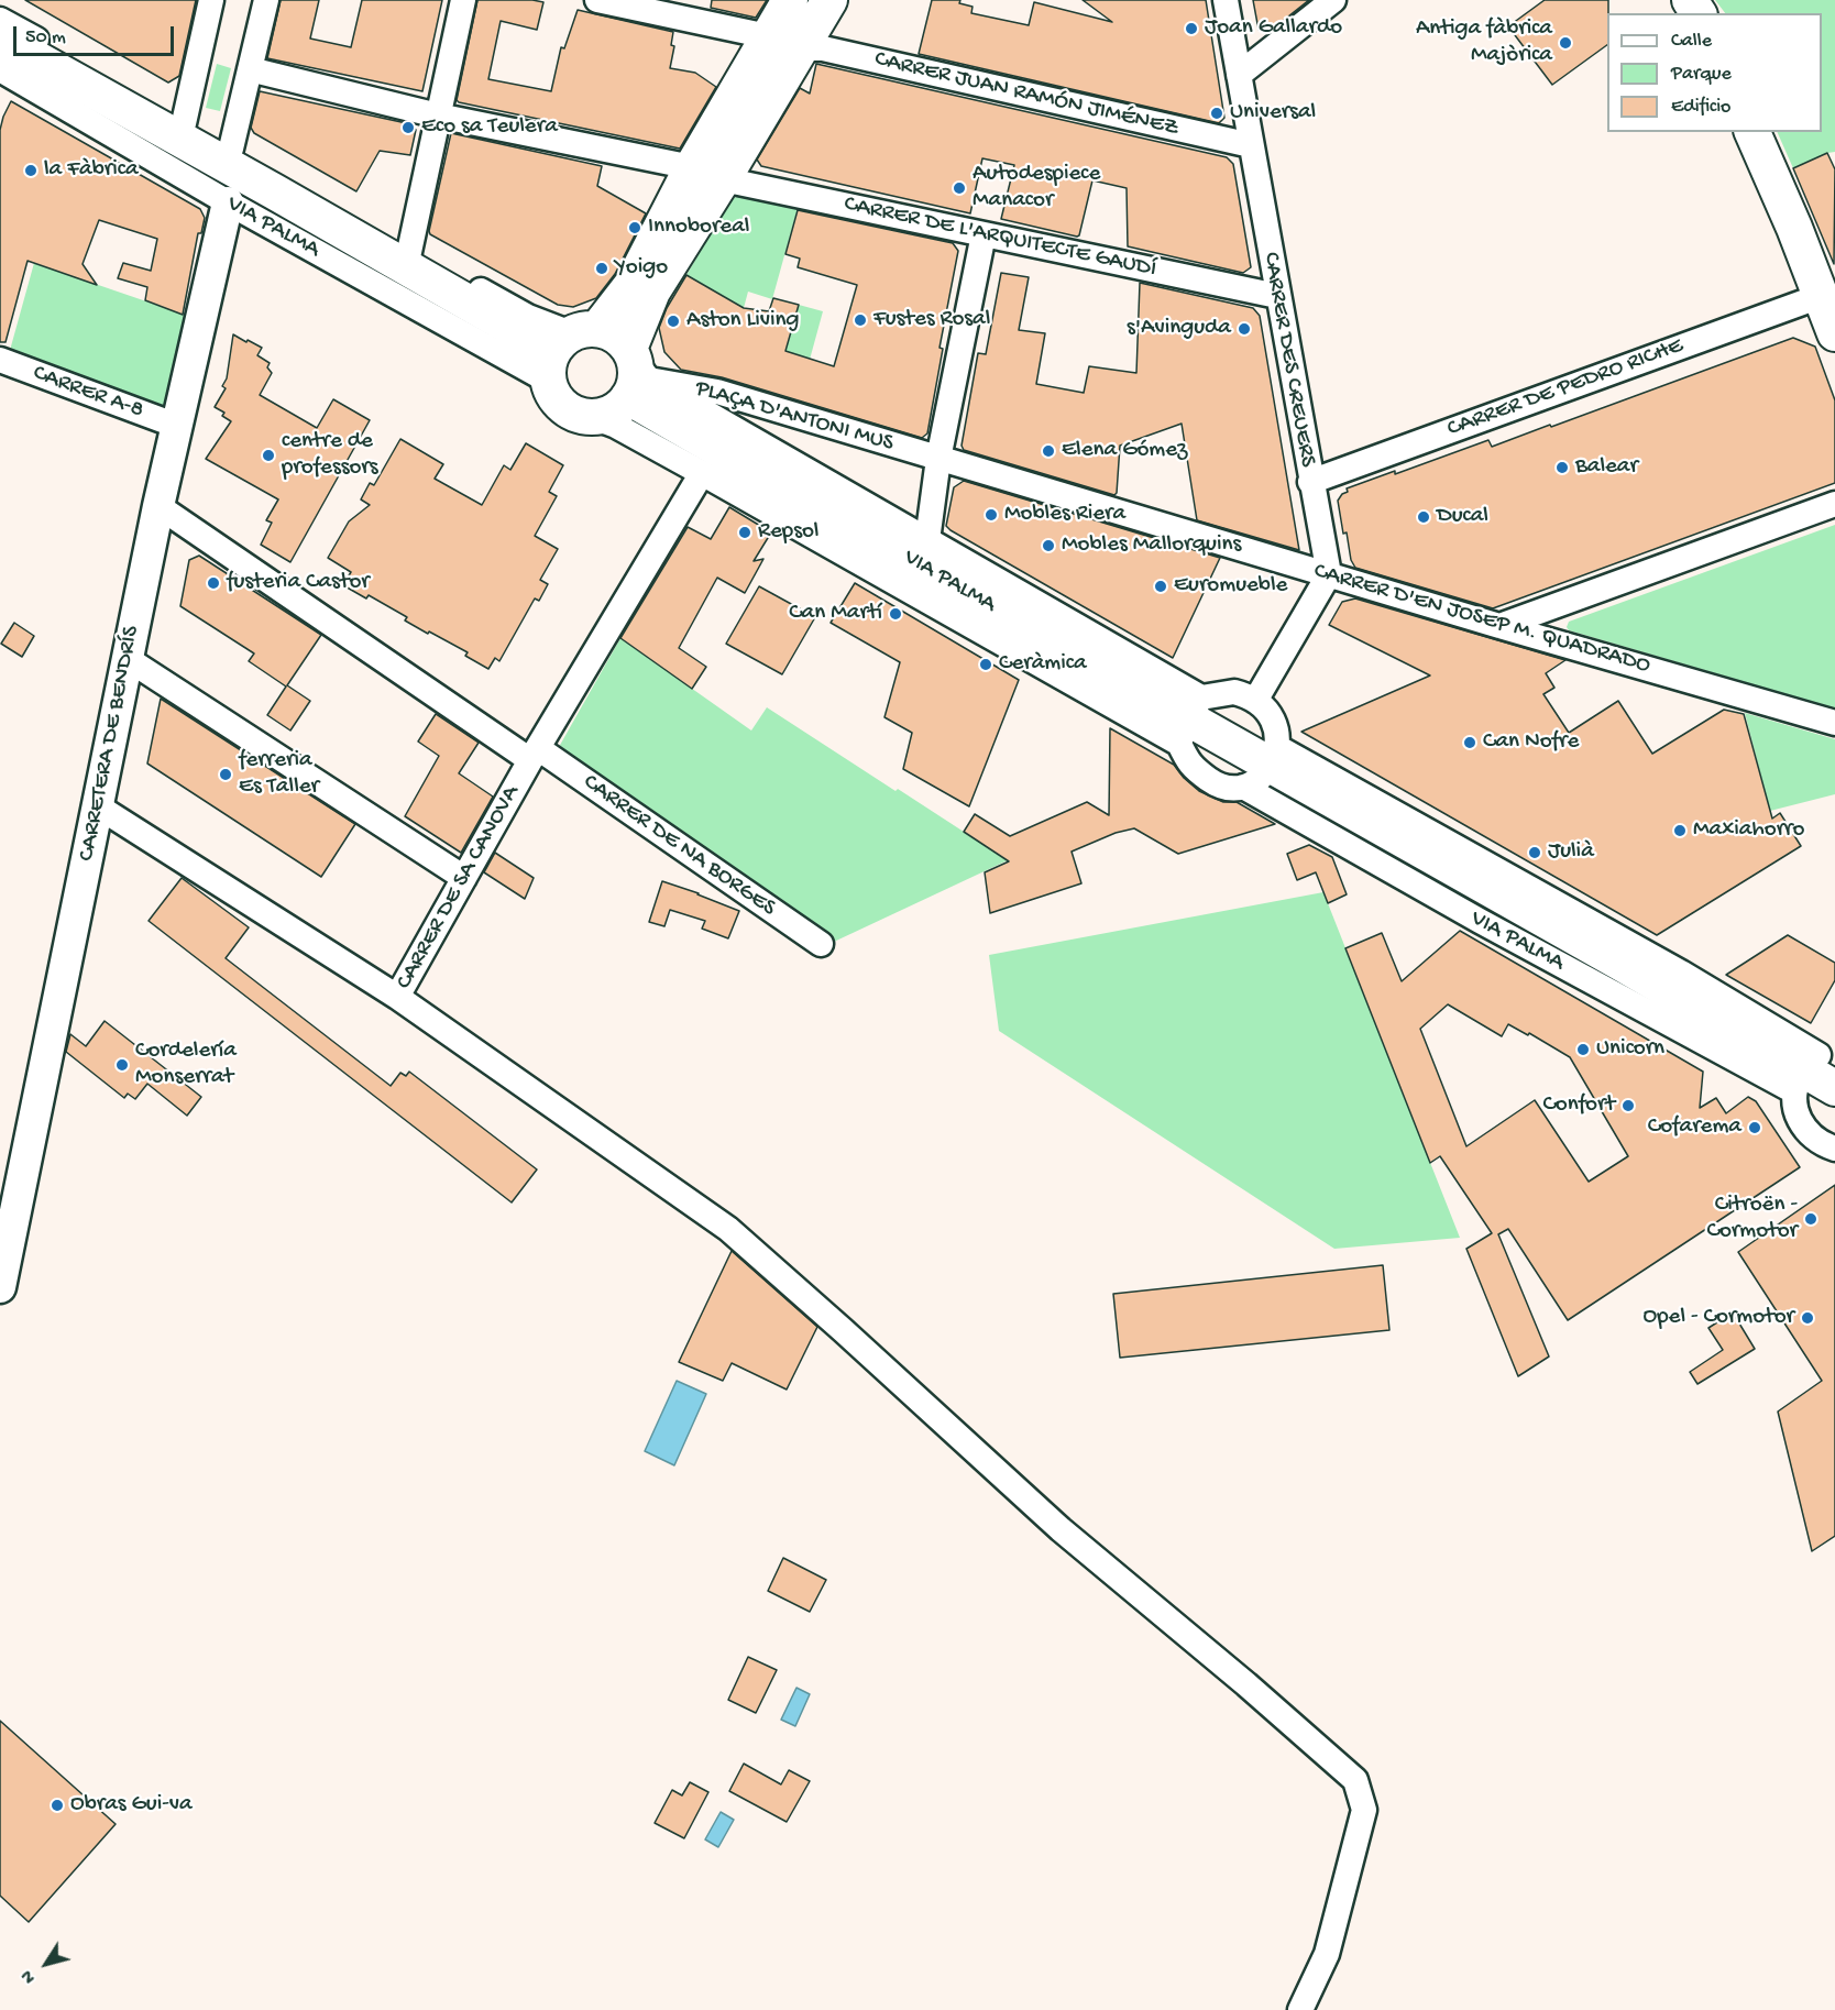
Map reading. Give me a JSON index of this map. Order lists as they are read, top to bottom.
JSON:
{
  "streets": {
    "main road": ["VIA PALMA"],
    "street": [
      "CARRER JUAN RAMÓN JIMÉNEZ",
      "CARRER DE L'ARQUITECTE GAUDÍ",
      "CARRER DES CREUERS",
      "CARRER DE PEDRO RICHE",
      "CARRER A-8",
      "PLAÇA D'ANTONI MUS",
      "CARRER D'EN JOSEP M. QUADRADO",
      "CARRETERA DE BENDRÍS",
      "CARRER DE NA BORGES",
      "CARRER DE SA CANOVA"
    ]
  },
  "crossings": [
    ["CARRER JUAN RAMÓN JIMÉNEZ", "CARRER DES CREUERS"],
    ["VIA PALMA", "PLAÇA D'ANTONI MUS"],
    ["VIA PALMA", "CARRETERA DE BENDRÍS"],
    ["VIA PALMA", "CARRER DE SA CANOVA"],
    ["CARRER DE L'ARQUITECTE GAUDÍ", "CARRER DES CREUERS"],
    ["CARRER DES CREUERS", "CARRER DE PEDRO RICHE"],
    ["CARRER DES CREUERS", "CARRER D'EN JOSEP M. QUADRADO"],
    ["CARRER A-8", "CARRETERA DE BENDRÍS"],
    ["PLAÇA D'ANTONI MUS", "CARRER D'EN JOSEP M. QUADRADO"],
    ["CARRETERA DE BENDRÍS", "CARRER DE NA BORGES"],
    ["CARRETERA DE BENDRÍS", "CARRER DE SA CANOVA"],
    ["CARRER DE NA BORGES", "CARRER DE SA CANOVA"]
  ],
  "places": [
    "Joan Gallardo",
    "Antiga fàbrica Majòrica",
    "Universal",
    "Eco sa Teulera",
    "la Fàbrica",
    "Autodespiece Manacor",
    "Innoboreal",
    "Yoigo",
    "Fustes Rosal",
    "Aston Living",
    "s'Avinguda",
    "Elena Gómez",
    "centre de professors",
    "Balear",
    "Mobles Riera",
    "Ducal",
    "Repsol",
    "Mobles Mallorquins",
    "fusteria Castor",
    "Euromueble",
    "Can Martí",
    "Ceràmica",
    "Can Nofre",
    "ferreria Es Taller",
    "Maxiahorro",
    "Julià",
    "Unicorn",
    "Cordelería Monserrat",
    "Confort",
    "Cofarema",
    "Citroën - Cormotor",
    "Opel - Cormotor",
    "Obras Gui-va"
  ],
  "legend": ["Calle", "Parque", "Edificio"],
  "scale_bar": "50 m",
  "north": "bottom left"
}
